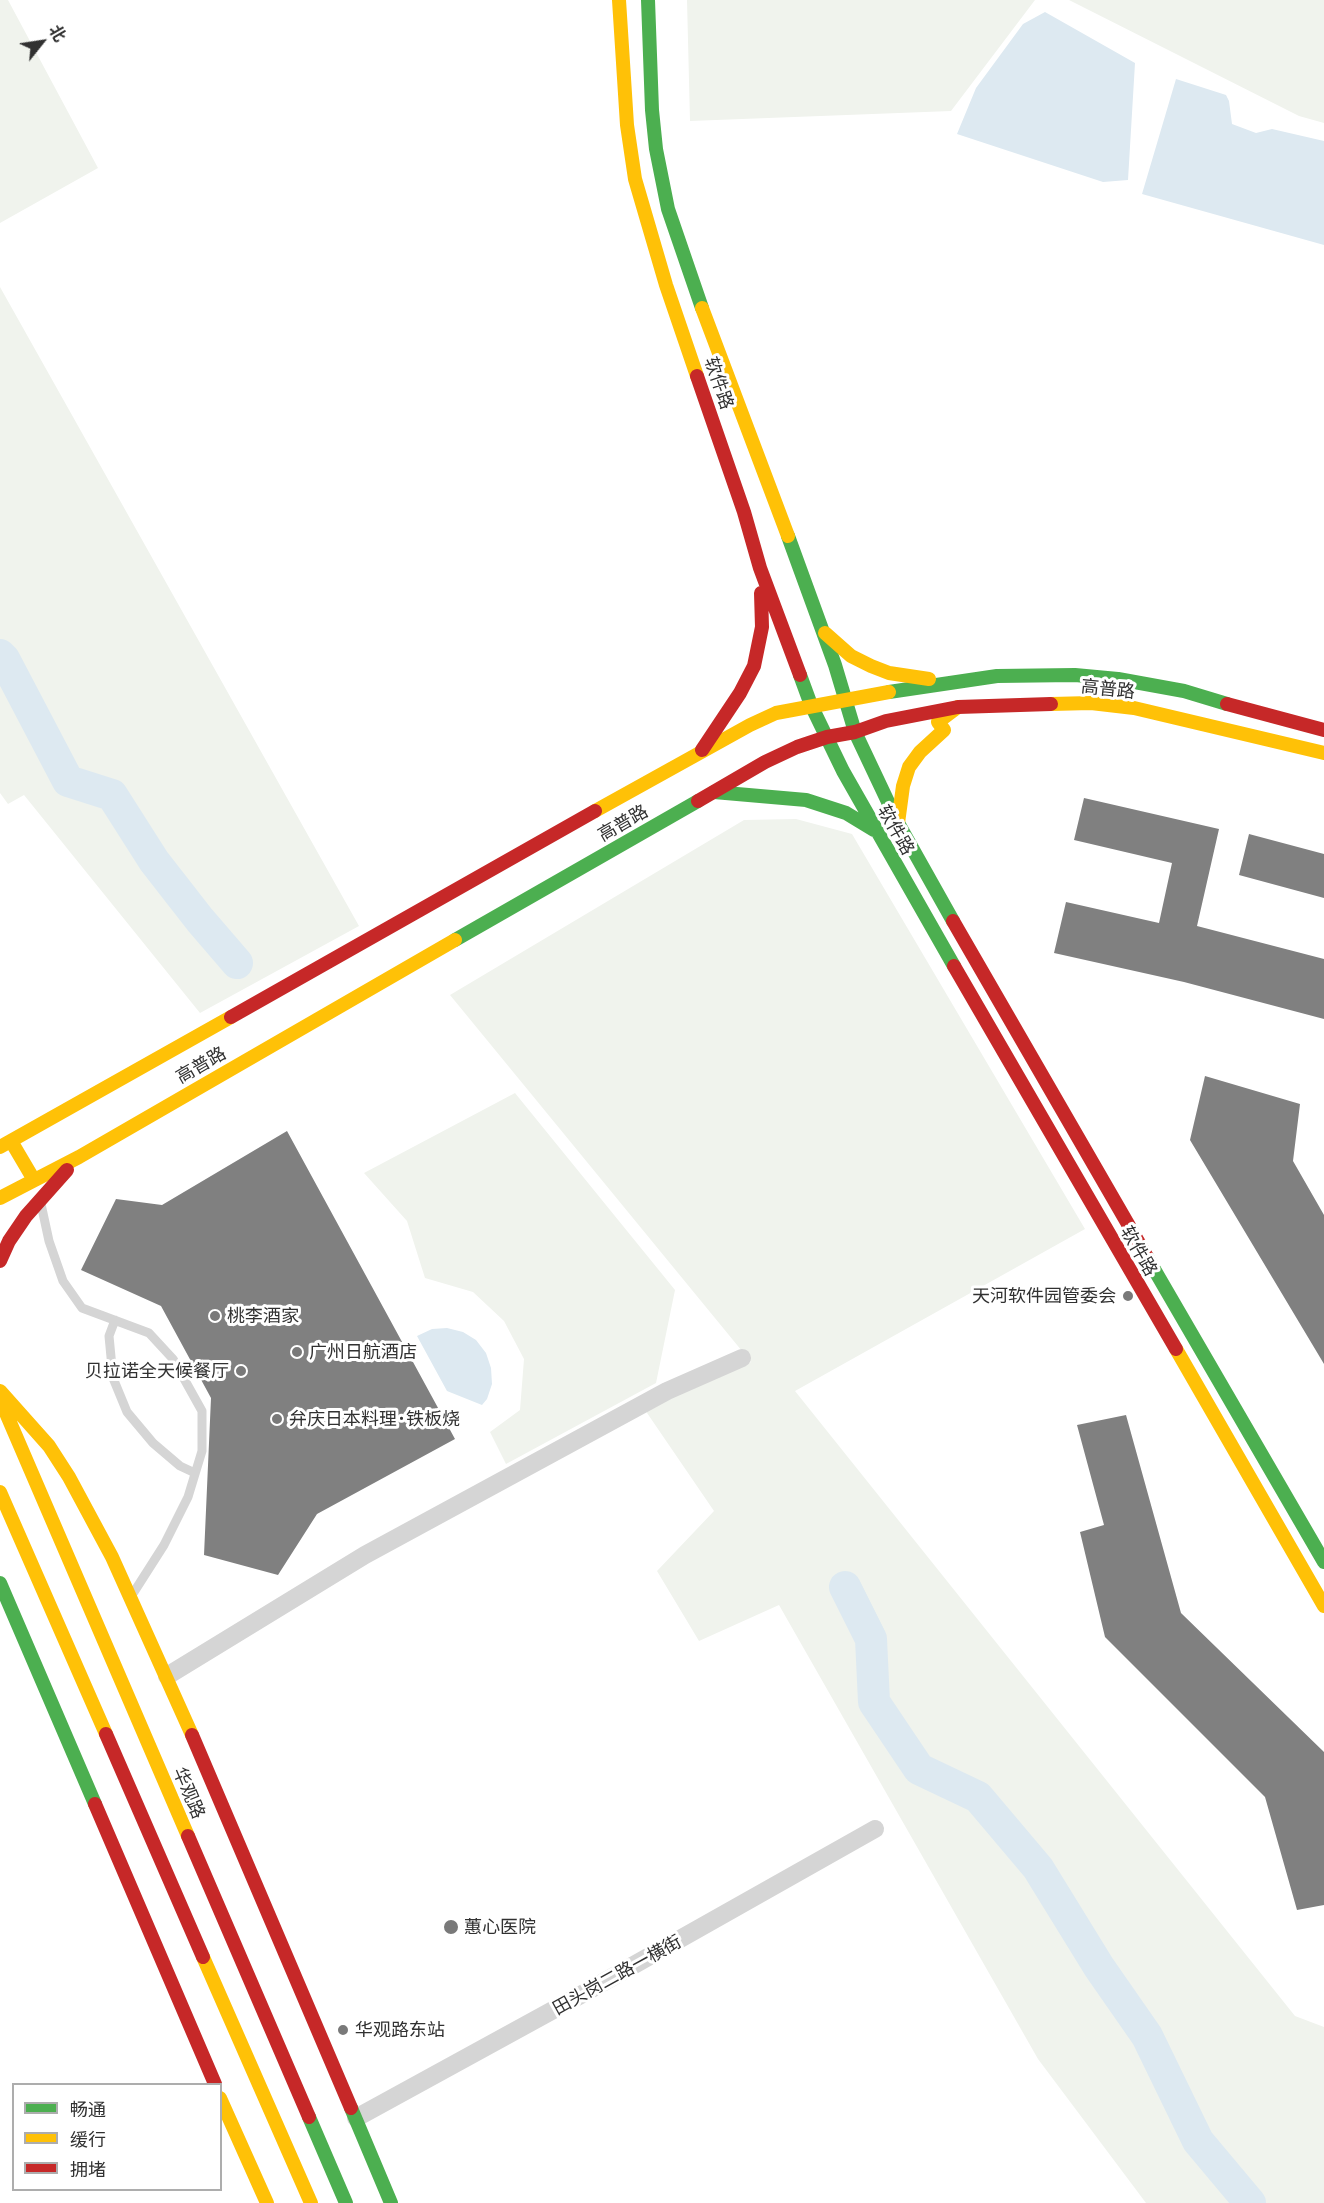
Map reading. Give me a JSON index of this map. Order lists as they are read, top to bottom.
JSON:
{
  "streets": {
    "main road": ["软件路", "高普路", "华观路"],
    "street": ["田头岗二路一横街"]
  },
  "crossings": [
    ["软件路", "高普路"]
  ],
  "places": [
    "天河软件园管委会",
    "桃李酒家",
    "广州日航酒店",
    "贝拉诺全天候餐厅",
    "弁庆日本料理･铁板烧",
    "蕙心医院",
    "华观路东站"
  ],
  "legend": ["畅通", "缓行", "拥堵"],
  "north": "top right"
}
